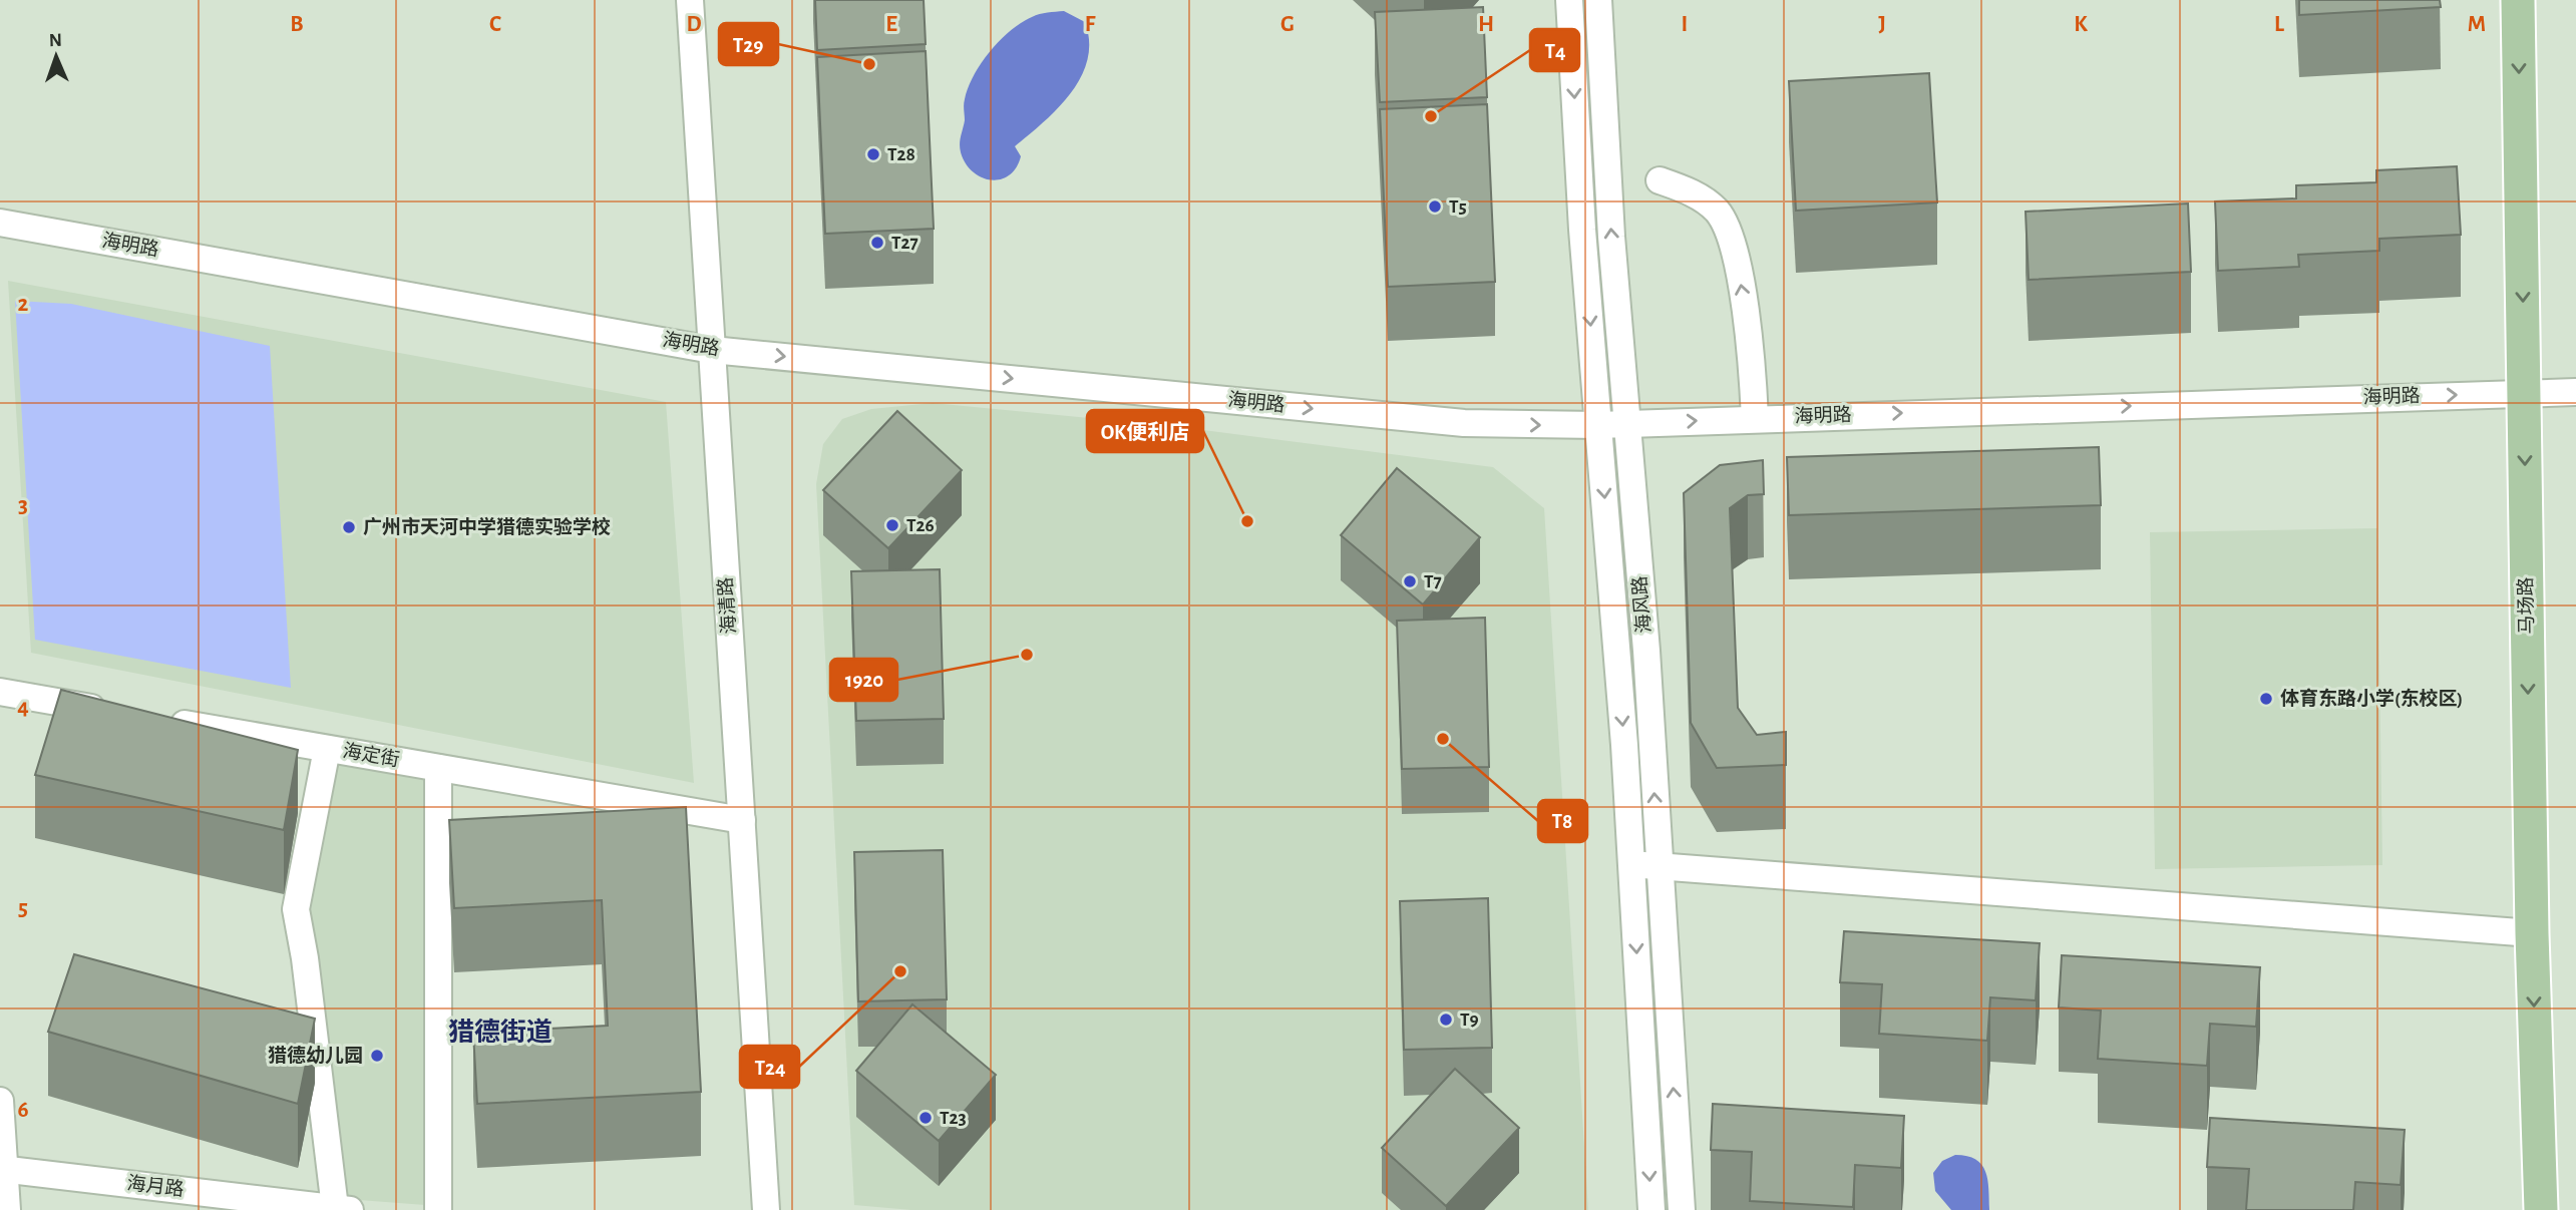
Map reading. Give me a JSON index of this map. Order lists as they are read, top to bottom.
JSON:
{
  "streets": {
    "main road": ["马场路"],
    "street": [
      "海明路",
      "海风路",
      "海清路",
      "海定街",
      "海月路"
    ]
  },
  "crossings": [
    ["海明路", "海风路"],
    ["海明路", "海清路"],
    ["海明路", "马场路"],
    ["海清路", "海定街"]
  ],
  "one_way": ["海明路", "马场路"],
  "districts": ["猎德街道"],
  "places": [
    "T29",
    "T4",
    "T28",
    "T5",
    "T27",
    "OK便利店",
    "T26",
    "广州市天河中学猎德实验学校",
    "T7",
    "1920",
    "体育东路小学(东校区)",
    "T8",
    "T24",
    "T9",
    "猎德幼儿园",
    "T23"
  ],
  "north": "top",
  "grid": {
    "columns": [
      "B",
      "C",
      "D",
      "E",
      "F",
      "G",
      "H",
      "I",
      "J",
      "K",
      "L",
      "M"
    ],
    "rows": [
      "2",
      "3",
      "4",
      "5",
      "6"
    ]
  }
}
